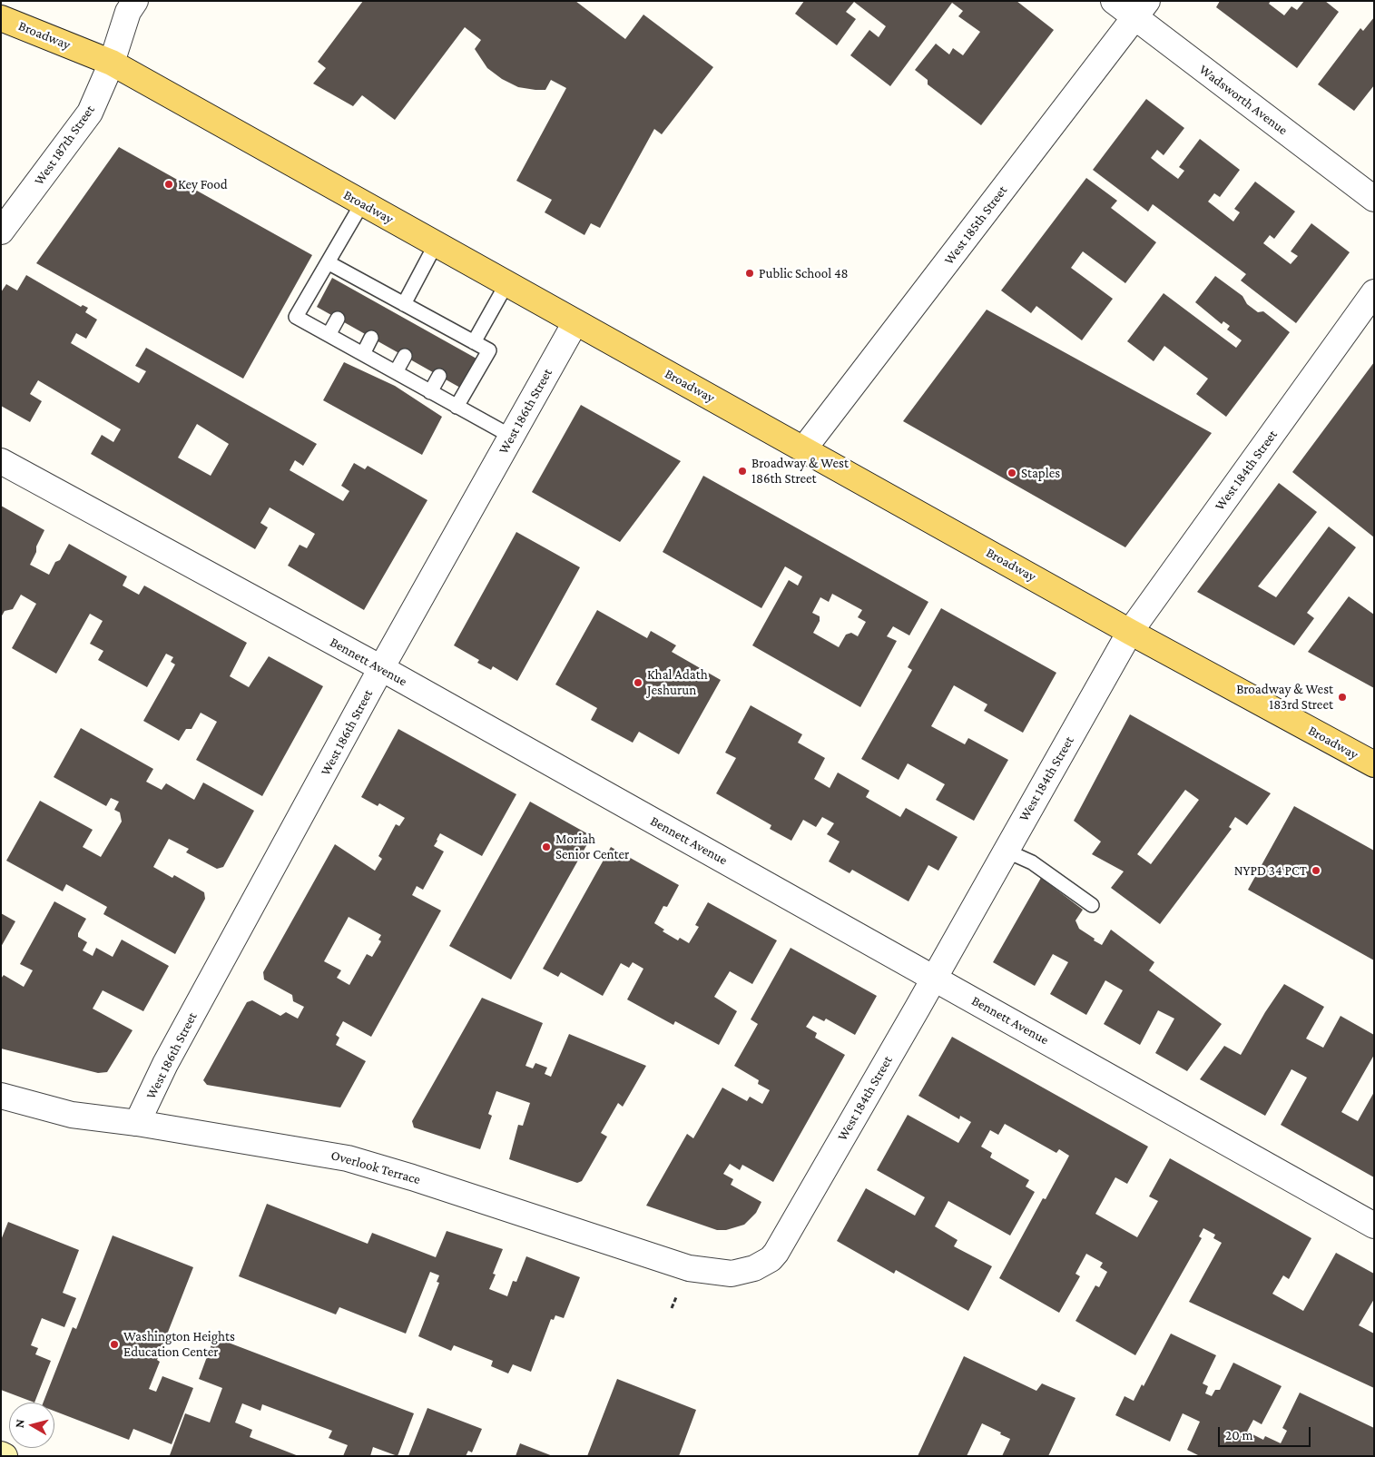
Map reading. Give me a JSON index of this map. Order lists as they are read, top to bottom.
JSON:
{
  "streets": {
    "main road": ["Broadway"],
    "street": [
      "Wadsworth Avenue",
      "West 187th Street",
      "West 185th Street",
      "West 186th Street",
      "West 184th Street",
      "Bennett Avenue",
      "Overlook Terrace"
    ]
  },
  "crossings": [
    ["Broadway", "West 187th Street"],
    ["Broadway", "West 185th Street"],
    ["Broadway", "West 186th Street"],
    ["Broadway", "West 184th Street"],
    ["Wadsworth Avenue", "West 185th Street"],
    ["West 186th Street", "Bennett Avenue"],
    ["West 186th Street", "Overlook Terrace"],
    ["West 184th Street", "Bennett Avenue"],
    ["West 184th Street", "Overlook Terrace"]
  ],
  "places": [
    "Key Food",
    "Public School 48",
    "Broadway & West 186th Street",
    "Staples",
    "Khal Adath Jeshurun",
    "Broadway & West 183rd Street",
    "Moriah Senior Center",
    "NYPD 34 PCT",
    "Washington Heights Education Center"
  ],
  "scale_bar": "20 m",
  "north": "left"
}
